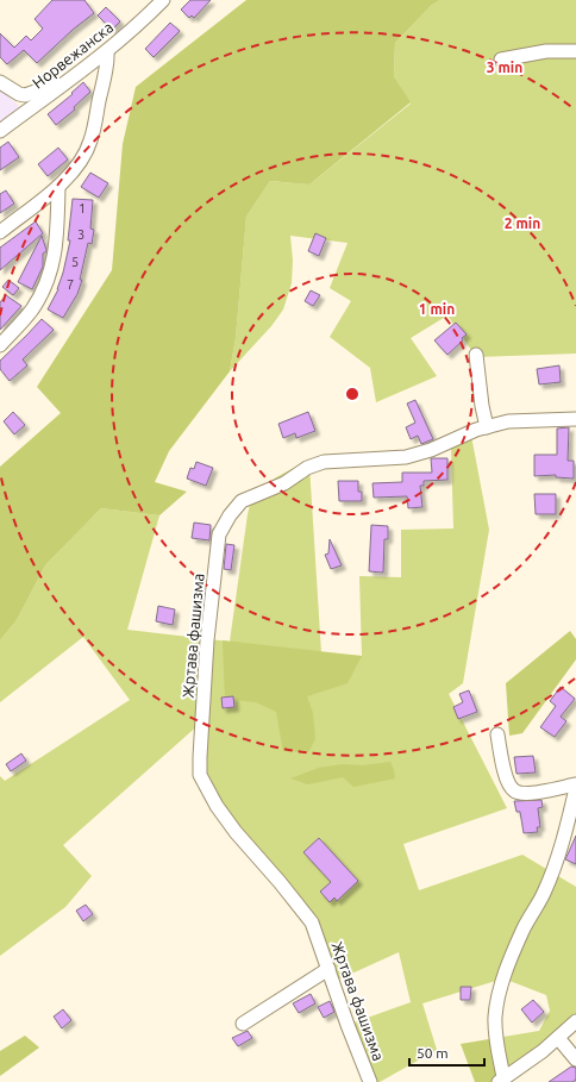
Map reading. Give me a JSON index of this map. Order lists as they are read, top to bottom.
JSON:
{
  "streets": {
    "street": ["Норвежанска", "Жртава фашизма"]
  },
  "house_numbers": [
    "1",
    "3",
    "5",
    "7"
  ],
  "scale_bar": "50 m",
  "rings": ["3 min", "2 min", "1 min"]
}
